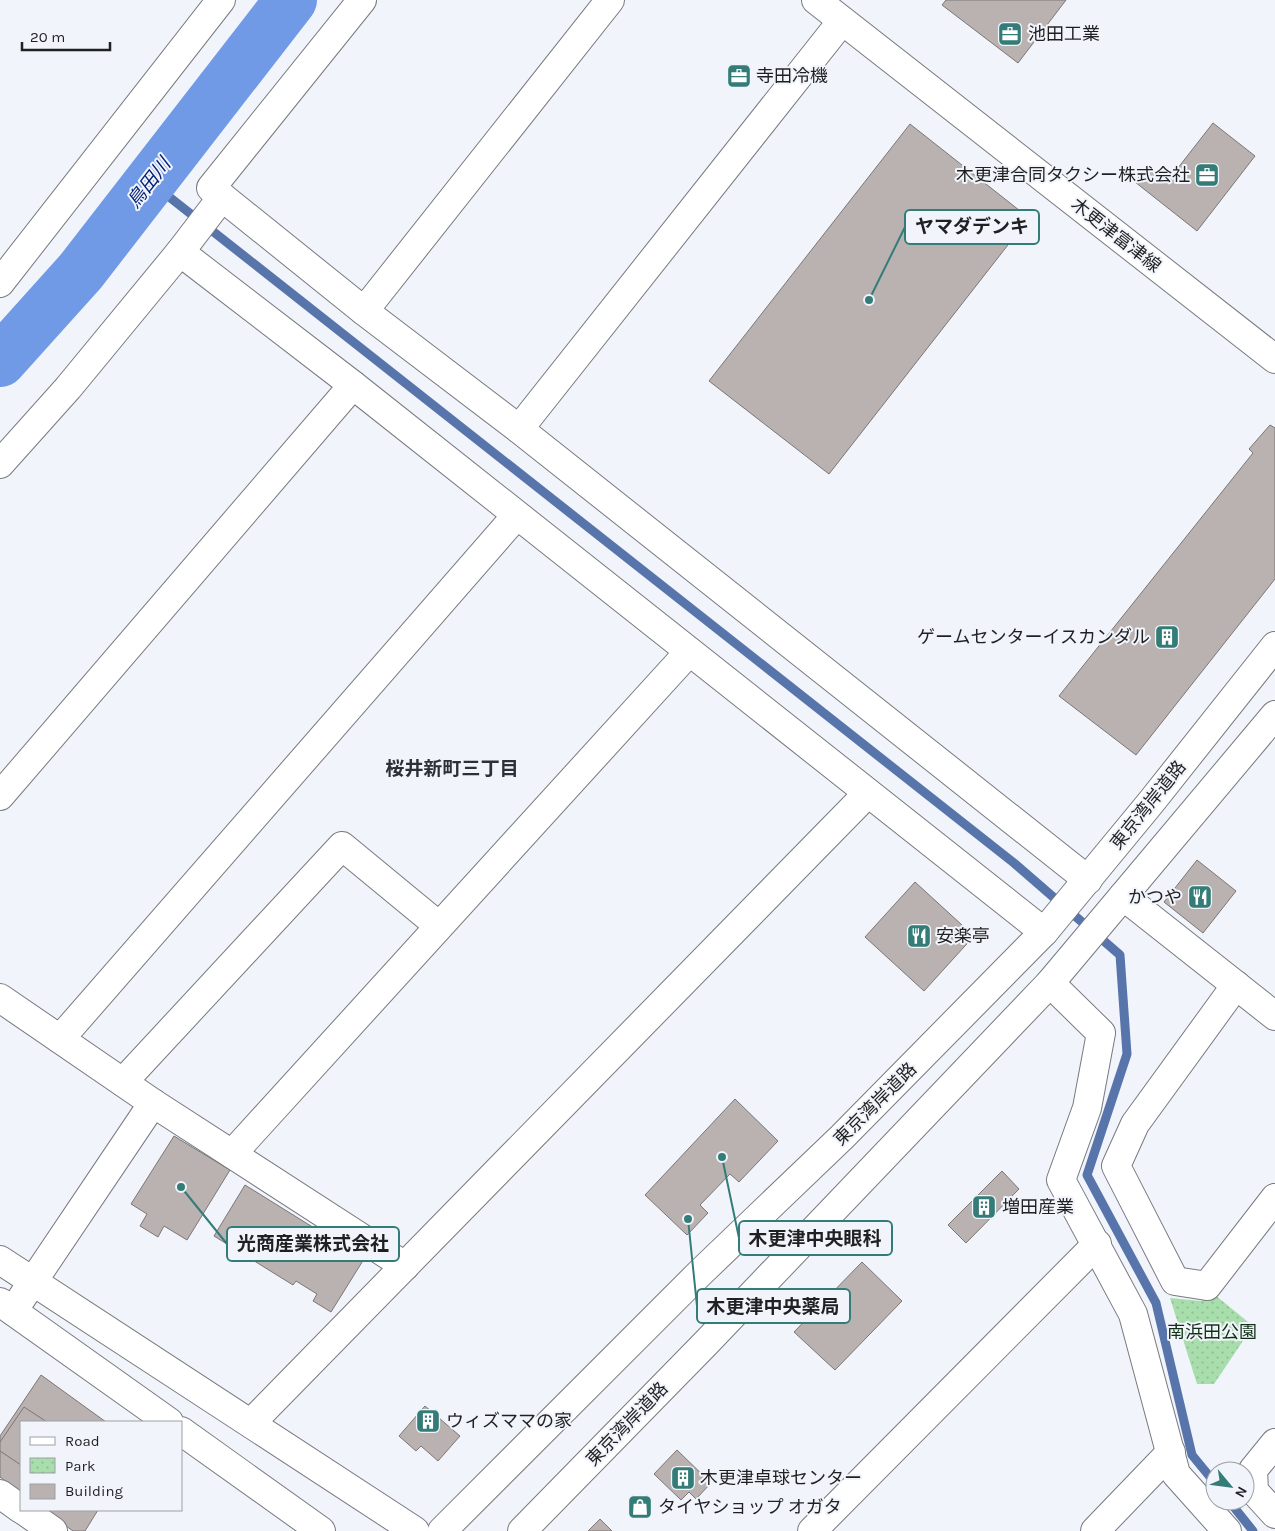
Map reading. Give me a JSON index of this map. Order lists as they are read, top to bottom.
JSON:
{
  "streets": {
    "main road": ["木更津富津線", "東京湾岸道路"]
  },
  "districts": ["桜井新町三丁目"],
  "water": ["鳥田川"],
  "parks": ["南浜田公園"],
  "places": {
    "office": ["池田工業", "寺田冷機", "木更津合同タクシー株式会社"],
    "other": [
      "ヤマダデンキ",
      "木更津中央眼科",
      "光商産業株式会社",
      "木更津中央薬局"
    ],
    "building": [
      "ゲームセンターイスカンダル",
      "増田産業",
      "ウィズママの家",
      "木更津卓球センター"
    ],
    "restaurant": ["かつや", "安楽亭"],
    "shop": ["タイヤショップ オガタ"]
  },
  "legend": ["Road", "Park", "Building"],
  "scale_bar": "20 m",
  "north": "bottom right"
}
